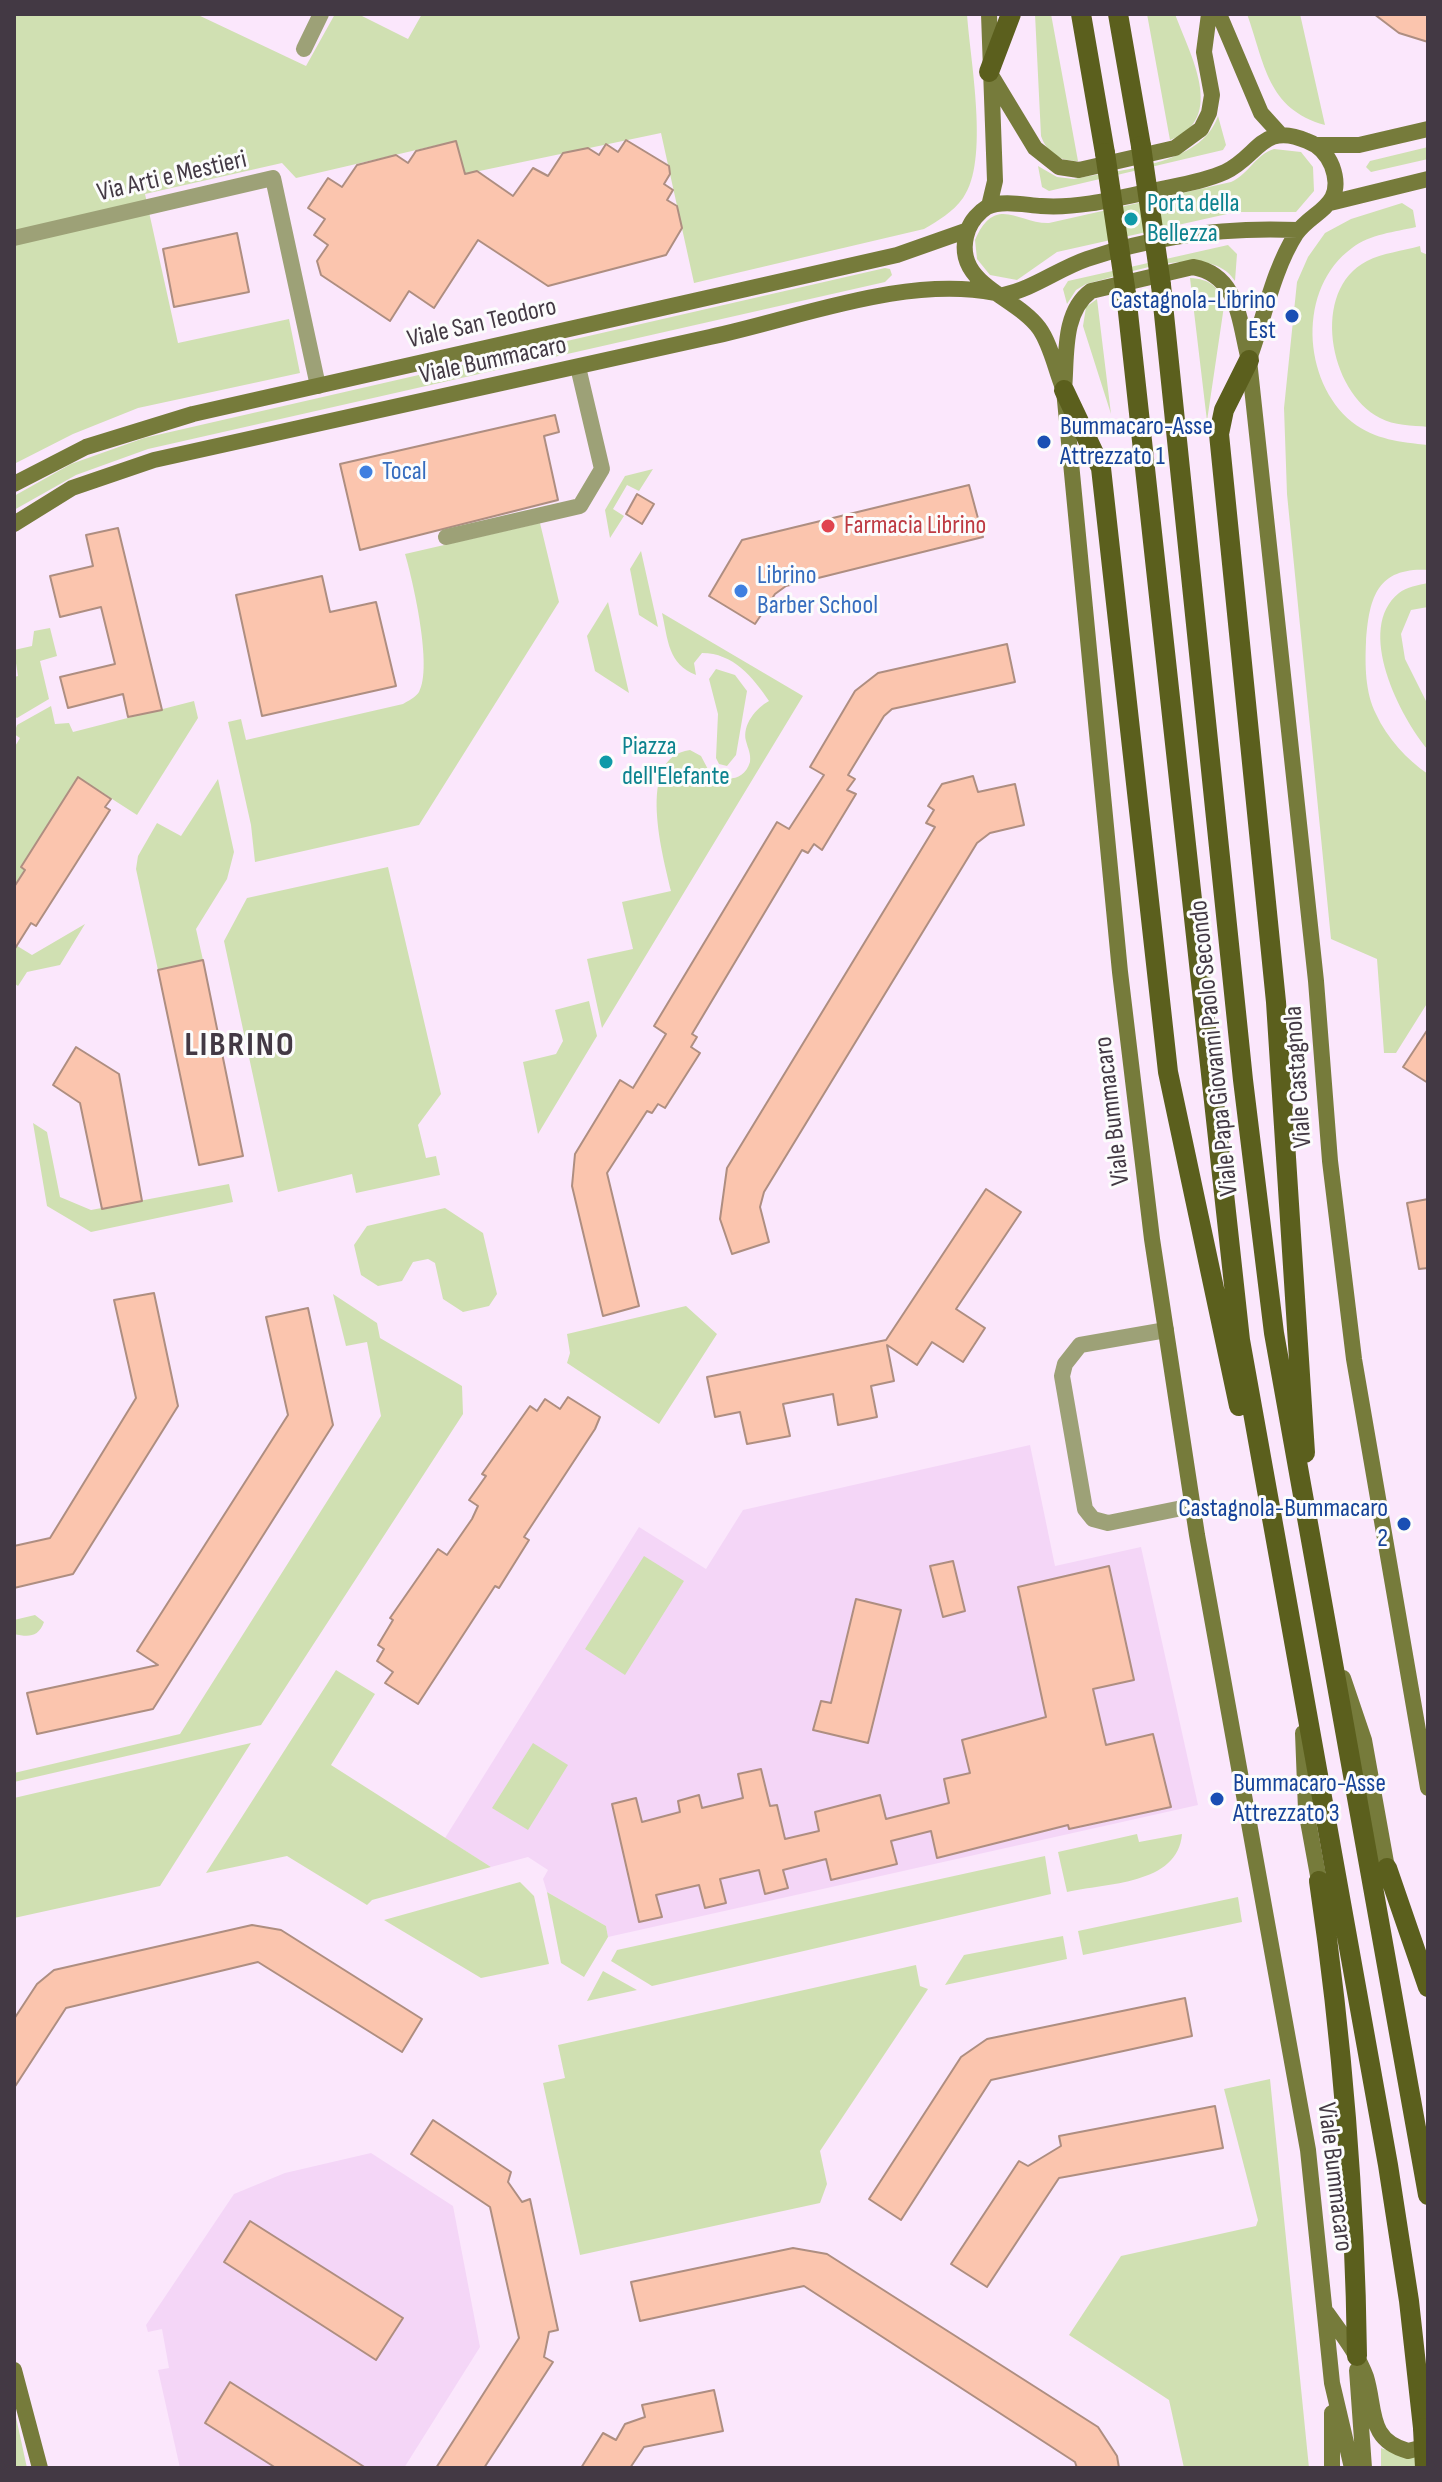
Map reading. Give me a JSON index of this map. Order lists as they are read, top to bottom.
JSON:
{
  "streets": {
    "main road": [
      "Viale San Teodoro",
      "Viale Bummacaro",
      "Viale Papa Giovanni Paolo Secondo",
      "Viale Castagnola"
    ],
    "street": ["Via Arti e Mestieri"]
  },
  "crossings": [
    ["Via Arti e Mestieri", "Viale San Teodoro"],
    ["Viale Bummacaro", "Viale Castagnola"]
  ],
  "districts": ["LIBRINO"],
  "places": [
    "Porta della Bellezza",
    "Castagnola-Librino Est",
    "Bummacaro-Asse Attrezzato 1",
    "Tocal",
    "Farmacia Librino",
    "Librino Barber School",
    "Piazza dell'Elefante",
    "Castagnola-Bummacaro 2",
    "Bummacaro-Asse Attrezzato 3"
  ]
}
